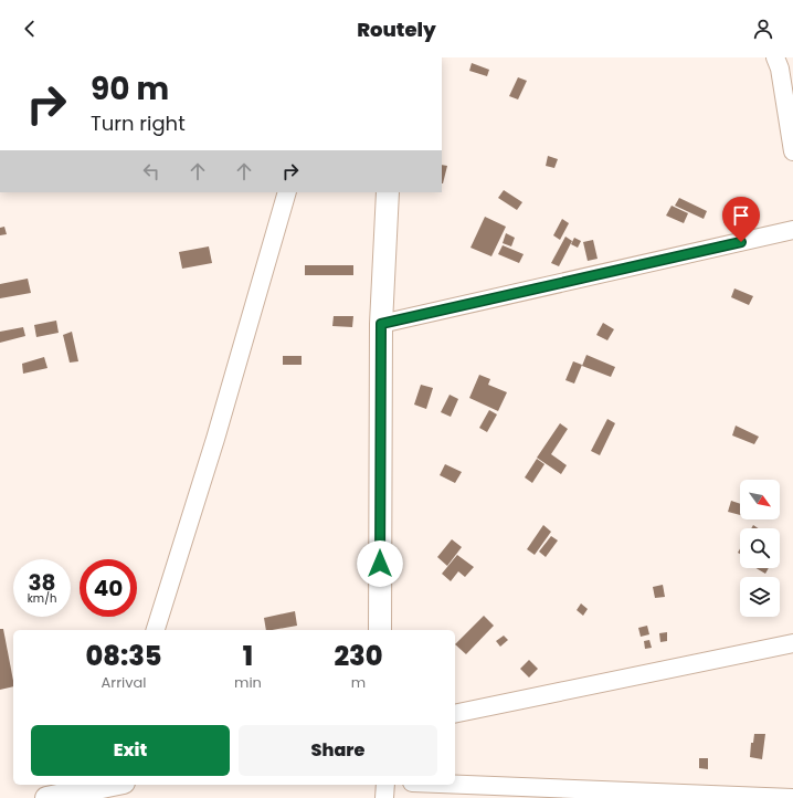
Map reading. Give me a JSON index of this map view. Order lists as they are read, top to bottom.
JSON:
{
  "north": "bottom right",
  "page": {
    "header": "Routely",
    "turn": ["90 m", "Turn right"],
    "speed": "38 km/h",
    "limit": "40",
    "eta": [
      "08:35",
      "Arrival",
      "1",
      "min",
      "230",
      "m"
    ],
    "buttons": ["Exit", "Share"]
  }
}
